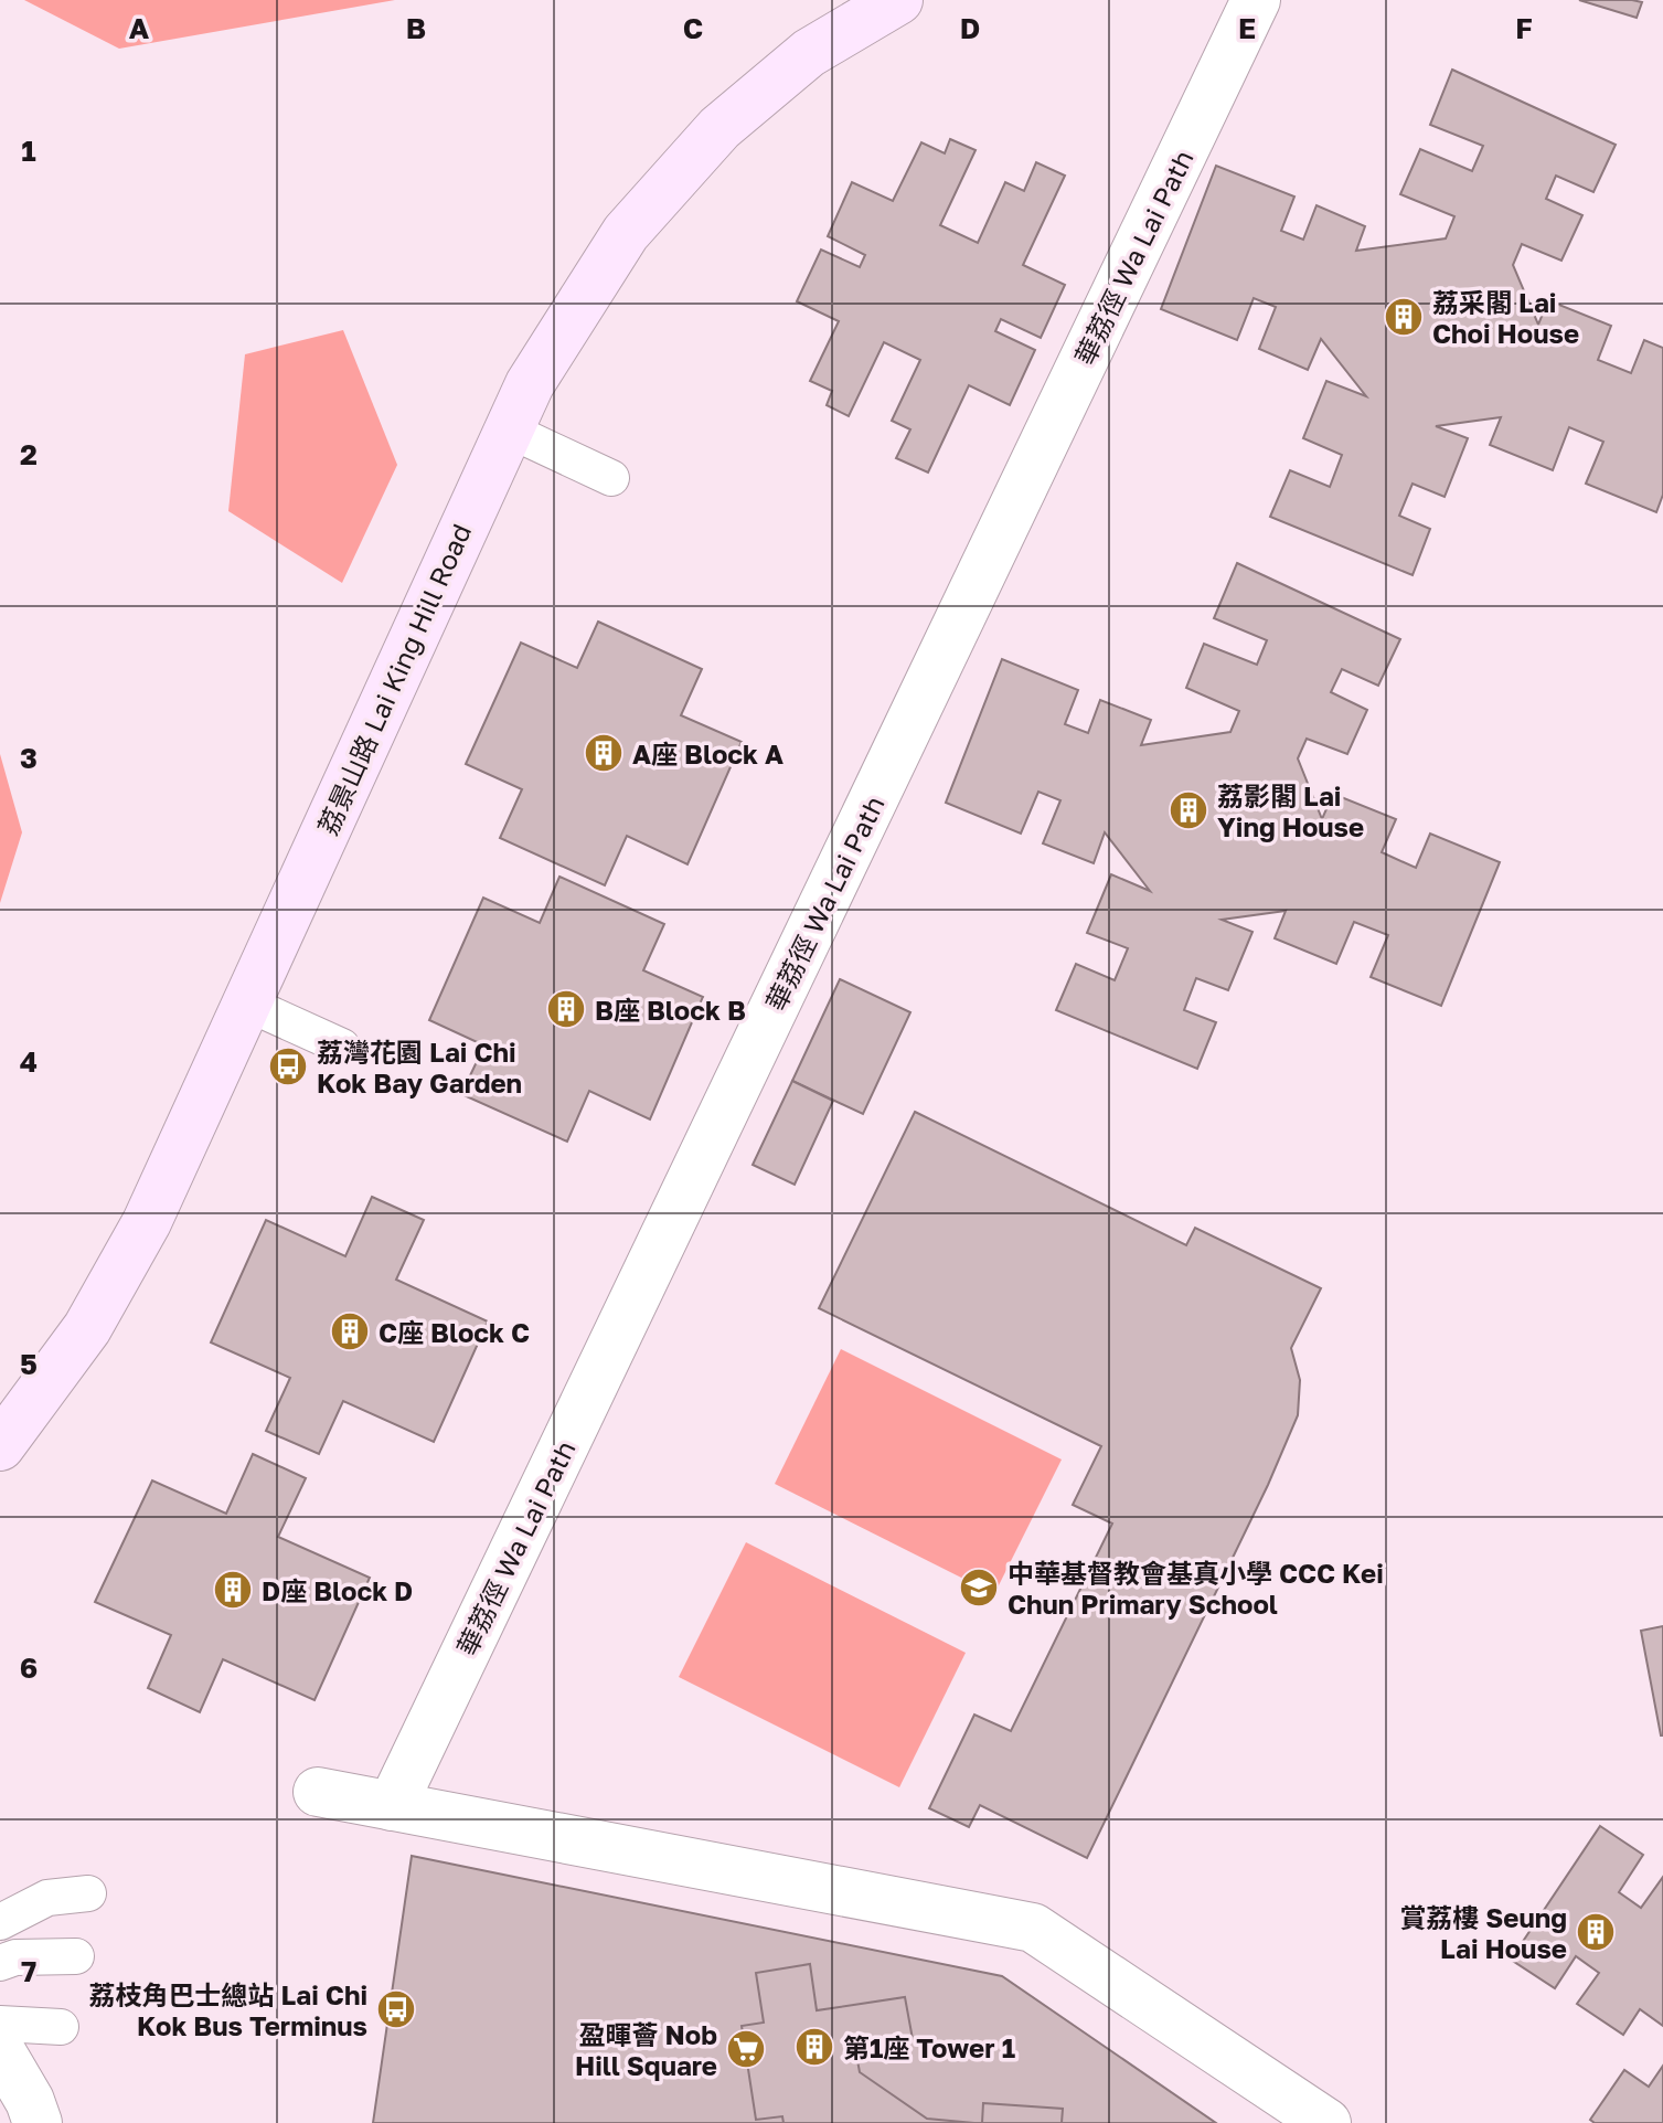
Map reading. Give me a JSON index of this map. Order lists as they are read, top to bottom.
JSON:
{
  "streets": {
    "main road": ["荔景山路 Lai King Hill Road"],
    "street": ["華荔徑 Wa Lai Path"]
  },
  "places": {
    "building": [
      "荔采閣 Lai Choi House",
      "A座 Block A",
      "荔影閣 Lai Ying House",
      "B座 Block B",
      "C座 Block C",
      "D座 Block D",
      "賞荔樓 Seung Lai House",
      "第1座 Tower 1"
    ],
    "bus stop": ["荔灣花園 Lai Chi Kok Bay Garden", "荔枝角巴士總站 Lai Chi Kok Bus Terminus"],
    "school or university": ["中華基督教會基真小學 CCC Kei Chun Primary School"],
    "supermarket": ["盈暉薈 Nob Hill Square"]
  },
  "grid": {
    "columns": [
      "A",
      "B",
      "C",
      "D",
      "E",
      "F"
    ],
    "rows": [
      "1",
      "2",
      "3",
      "4",
      "5",
      "6",
      "7"
    ]
  }
}
